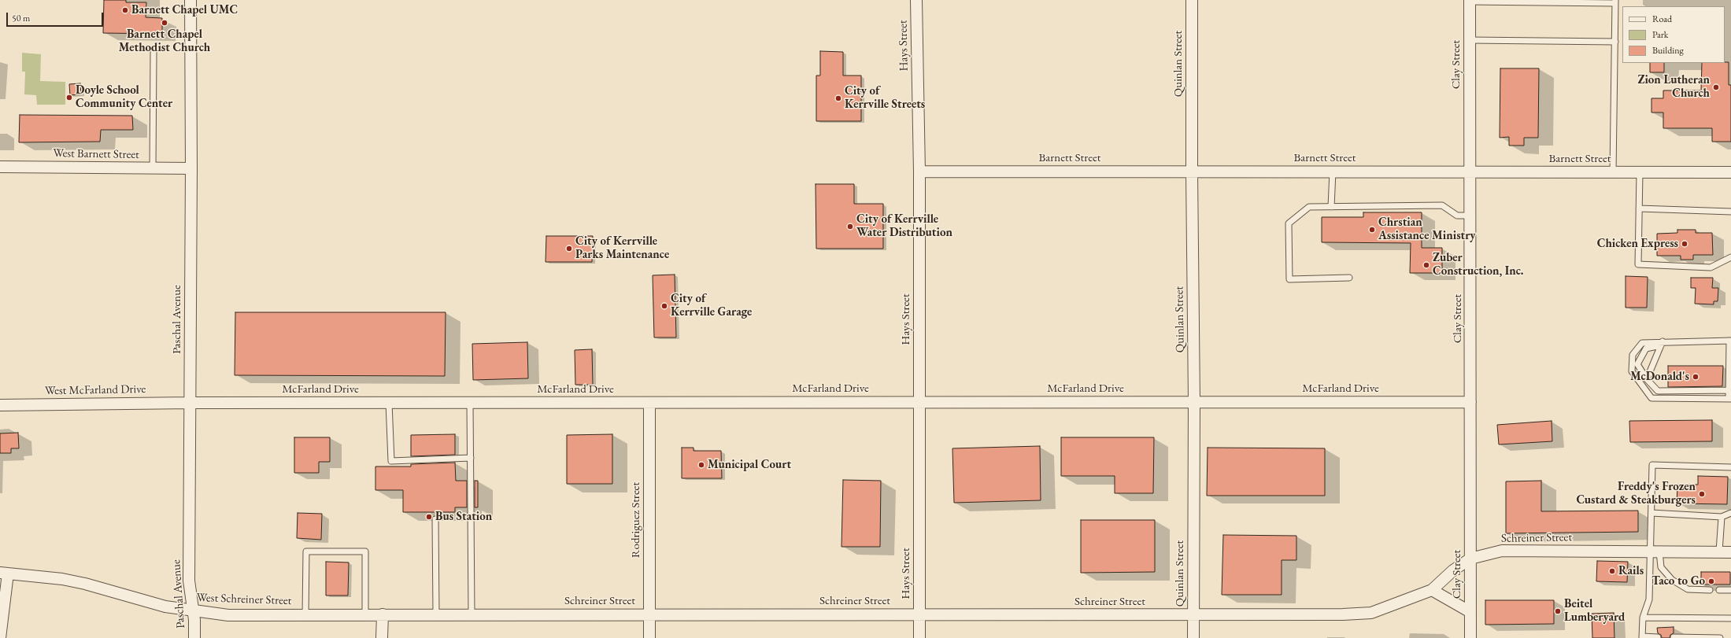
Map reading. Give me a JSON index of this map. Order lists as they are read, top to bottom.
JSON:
{
  "streets": {
    "street": [
      "Hays Street",
      "Quinlan Street",
      "Clay Street",
      "West Barnett Street",
      "Barnett Street",
      "Paschal Avenue",
      "McFarland Drive",
      "West McFarland Drive",
      "Rodriguez Street",
      "Schreiner Street",
      "West Schreiner Street"
    ]
  },
  "crossings": [
    ["Hays Street", "Barnett Street"],
    ["Hays Street", "McFarland Drive"],
    ["Hays Street", "Schreiner Street"],
    ["Quinlan Street", "Barnett Street"],
    ["Quinlan Street", "McFarland Drive"],
    ["Quinlan Street", "Schreiner Street"],
    ["Clay Street", "Barnett Street"],
    ["Clay Street", "McFarland Drive"],
    ["Clay Street", "Schreiner Street"],
    ["West Barnett Street", "Paschal Avenue"],
    ["Paschal Avenue", "McFarland Drive"],
    ["Paschal Avenue", "West McFarland Drive"],
    ["Paschal Avenue", "West Schreiner Street"],
    ["McFarland Drive", "West McFarland Drive"],
    ["McFarland Drive", "Rodriguez Street"],
    ["Rodriguez Street", "Schreiner Street"],
    ["Schreiner Street", "West Schreiner Street"]
  ],
  "places": [
    "Barnett Chapel UMC",
    "Barnett Chapel Methodist Church",
    "Zion Lutheran Church",
    "Doyle School Community Center",
    "City of Kerrville Streets",
    "City of Kerrville Water Distribution",
    "Chrstian Assistance Ministry",
    "Chicken Express",
    "City of Kerrville Parks Maintenance",
    "Zuber Construction, Inc.",
    "City of Kerrville Garage",
    "McDonald's",
    "Municipal Court",
    "Freddy's Frozen Custard & Steakburgers",
    "Bus Station",
    "Rails",
    "Taco to Go",
    "Beitel Lumberyard"
  ],
  "legend": ["Road", "Park", "Building"],
  "scale_bar": "50 m"
}
